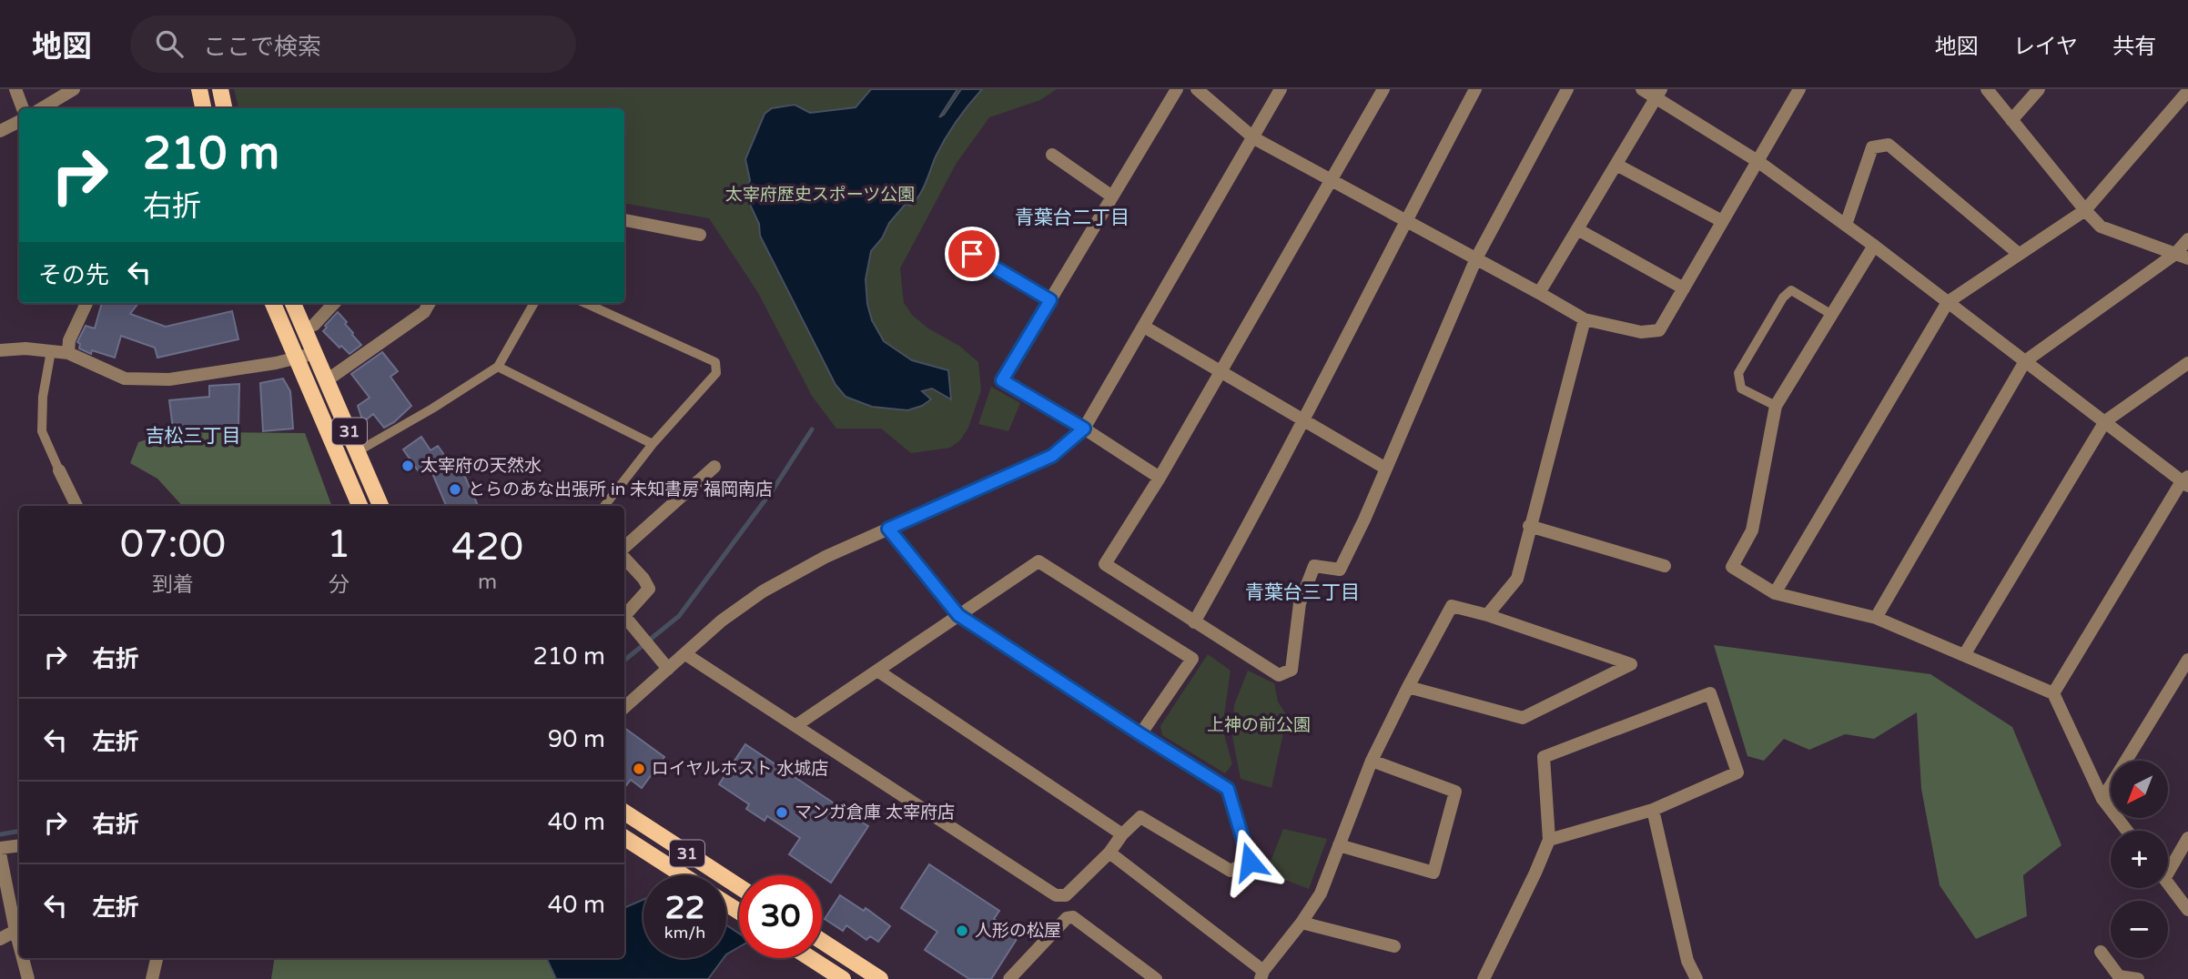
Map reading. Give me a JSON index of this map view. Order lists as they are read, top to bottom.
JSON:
{
  "streets": {
    "main road": ["31"]
  },
  "districts": ["青葉台二丁目", "吉松三丁目", "青葉台三丁目"],
  "parks": ["太宰府歴史スポーツ公園", "上神の前公園"],
  "places": [
    "太宰府の天然水",
    "とらのあな出張所 in 未知書房 福岡南店",
    "ロイヤルホスト 水城店",
    "マンガ倉庫 太宰府店",
    "人形の松屋"
  ],
  "north": "bottom left",
  "page": {
    "header": "地図",
    "search": "ここで検索",
    "nav": ["地図", "レイヤ", "共有"],
    "turn": ["210 m", "右折"],
    "then": "その先",
    "eta": [
      "07:00",
      "到着",
      "1",
      "分",
      "420",
      "m"
    ],
    "list": [
      {
        "name": "右折",
        "value": "210 m"
      },
      {
        "name": "左折",
        "value": "90 m"
      },
      {
        "name": "右折",
        "value": "40 m"
      },
      {
        "name": "左折",
        "value": "40 m"
      }
    ],
    "map_buttons": ["+", "−"],
    "speed": "22 km/h",
    "limit": "30"
  }
}
